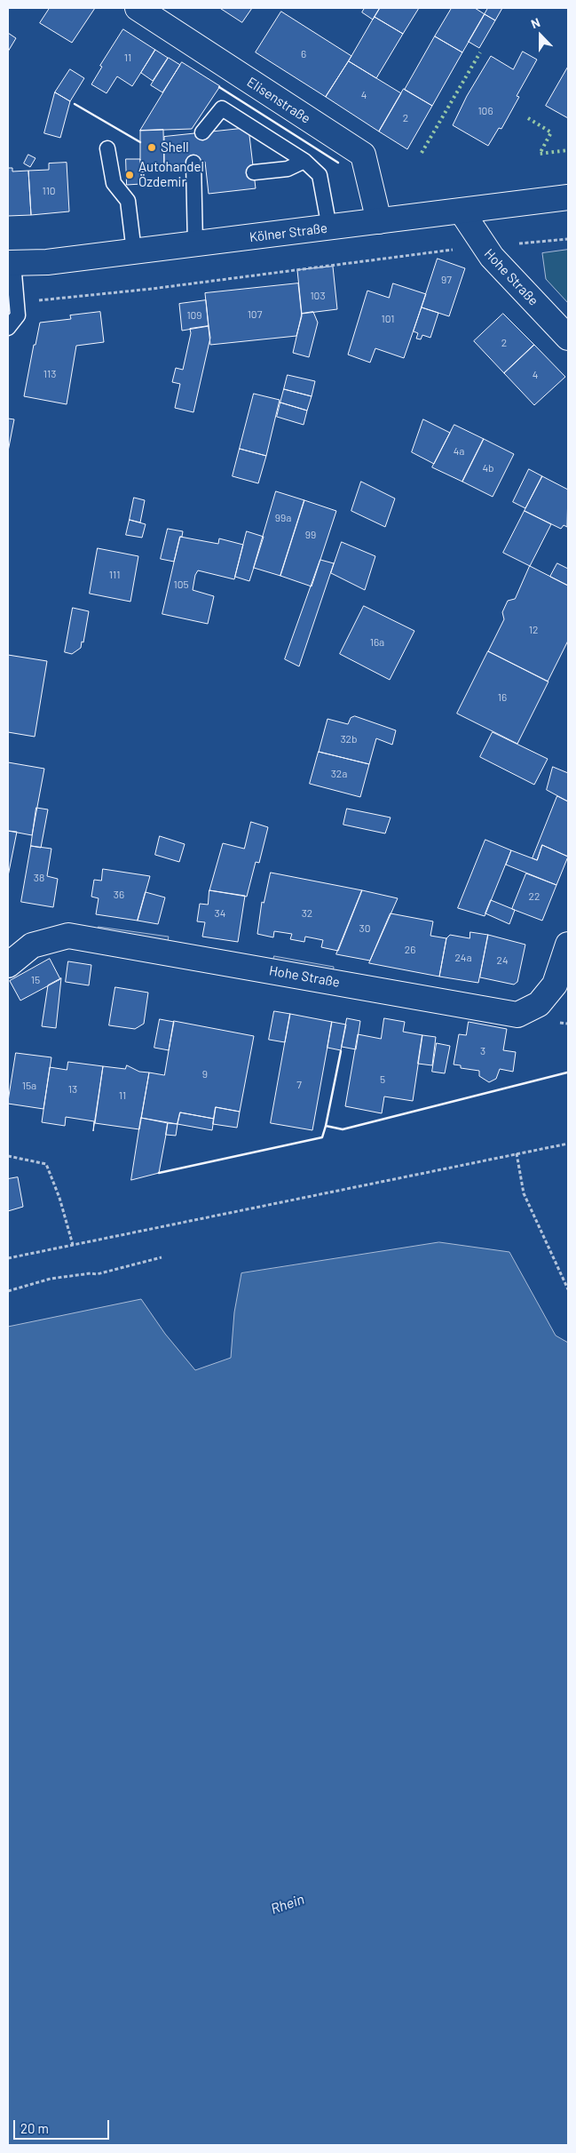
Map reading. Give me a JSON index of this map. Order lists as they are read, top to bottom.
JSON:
{
  "streets": {
    "street": ["Elisenstraße", "Kölner Straße", "Hohe Straße"]
  },
  "crossings": [
    ["Elisenstraße", "Kölner Straße"],
    ["Kölner Straße", "Hohe Straße"]
  ],
  "water": ["Rhein"],
  "places": ["Shell", "Autohandel Özdemir"],
  "house_numbers": [
    "6",
    "11",
    "4",
    "106",
    "2",
    "110",
    "97",
    "103",
    "107",
    "109",
    "101",
    "2",
    "113",
    "4",
    "4a",
    "4b",
    "99a",
    "99",
    "111",
    "105",
    "12",
    "16a",
    "16",
    "32b",
    "32a",
    "38",
    "36",
    "22",
    "34",
    "32",
    "30",
    "26",
    "24a",
    "24",
    "15",
    "3",
    "9",
    "5",
    "7",
    "15a",
    "13",
    "11"
  ],
  "scale_bar": "20 m",
  "north": "top"
}
